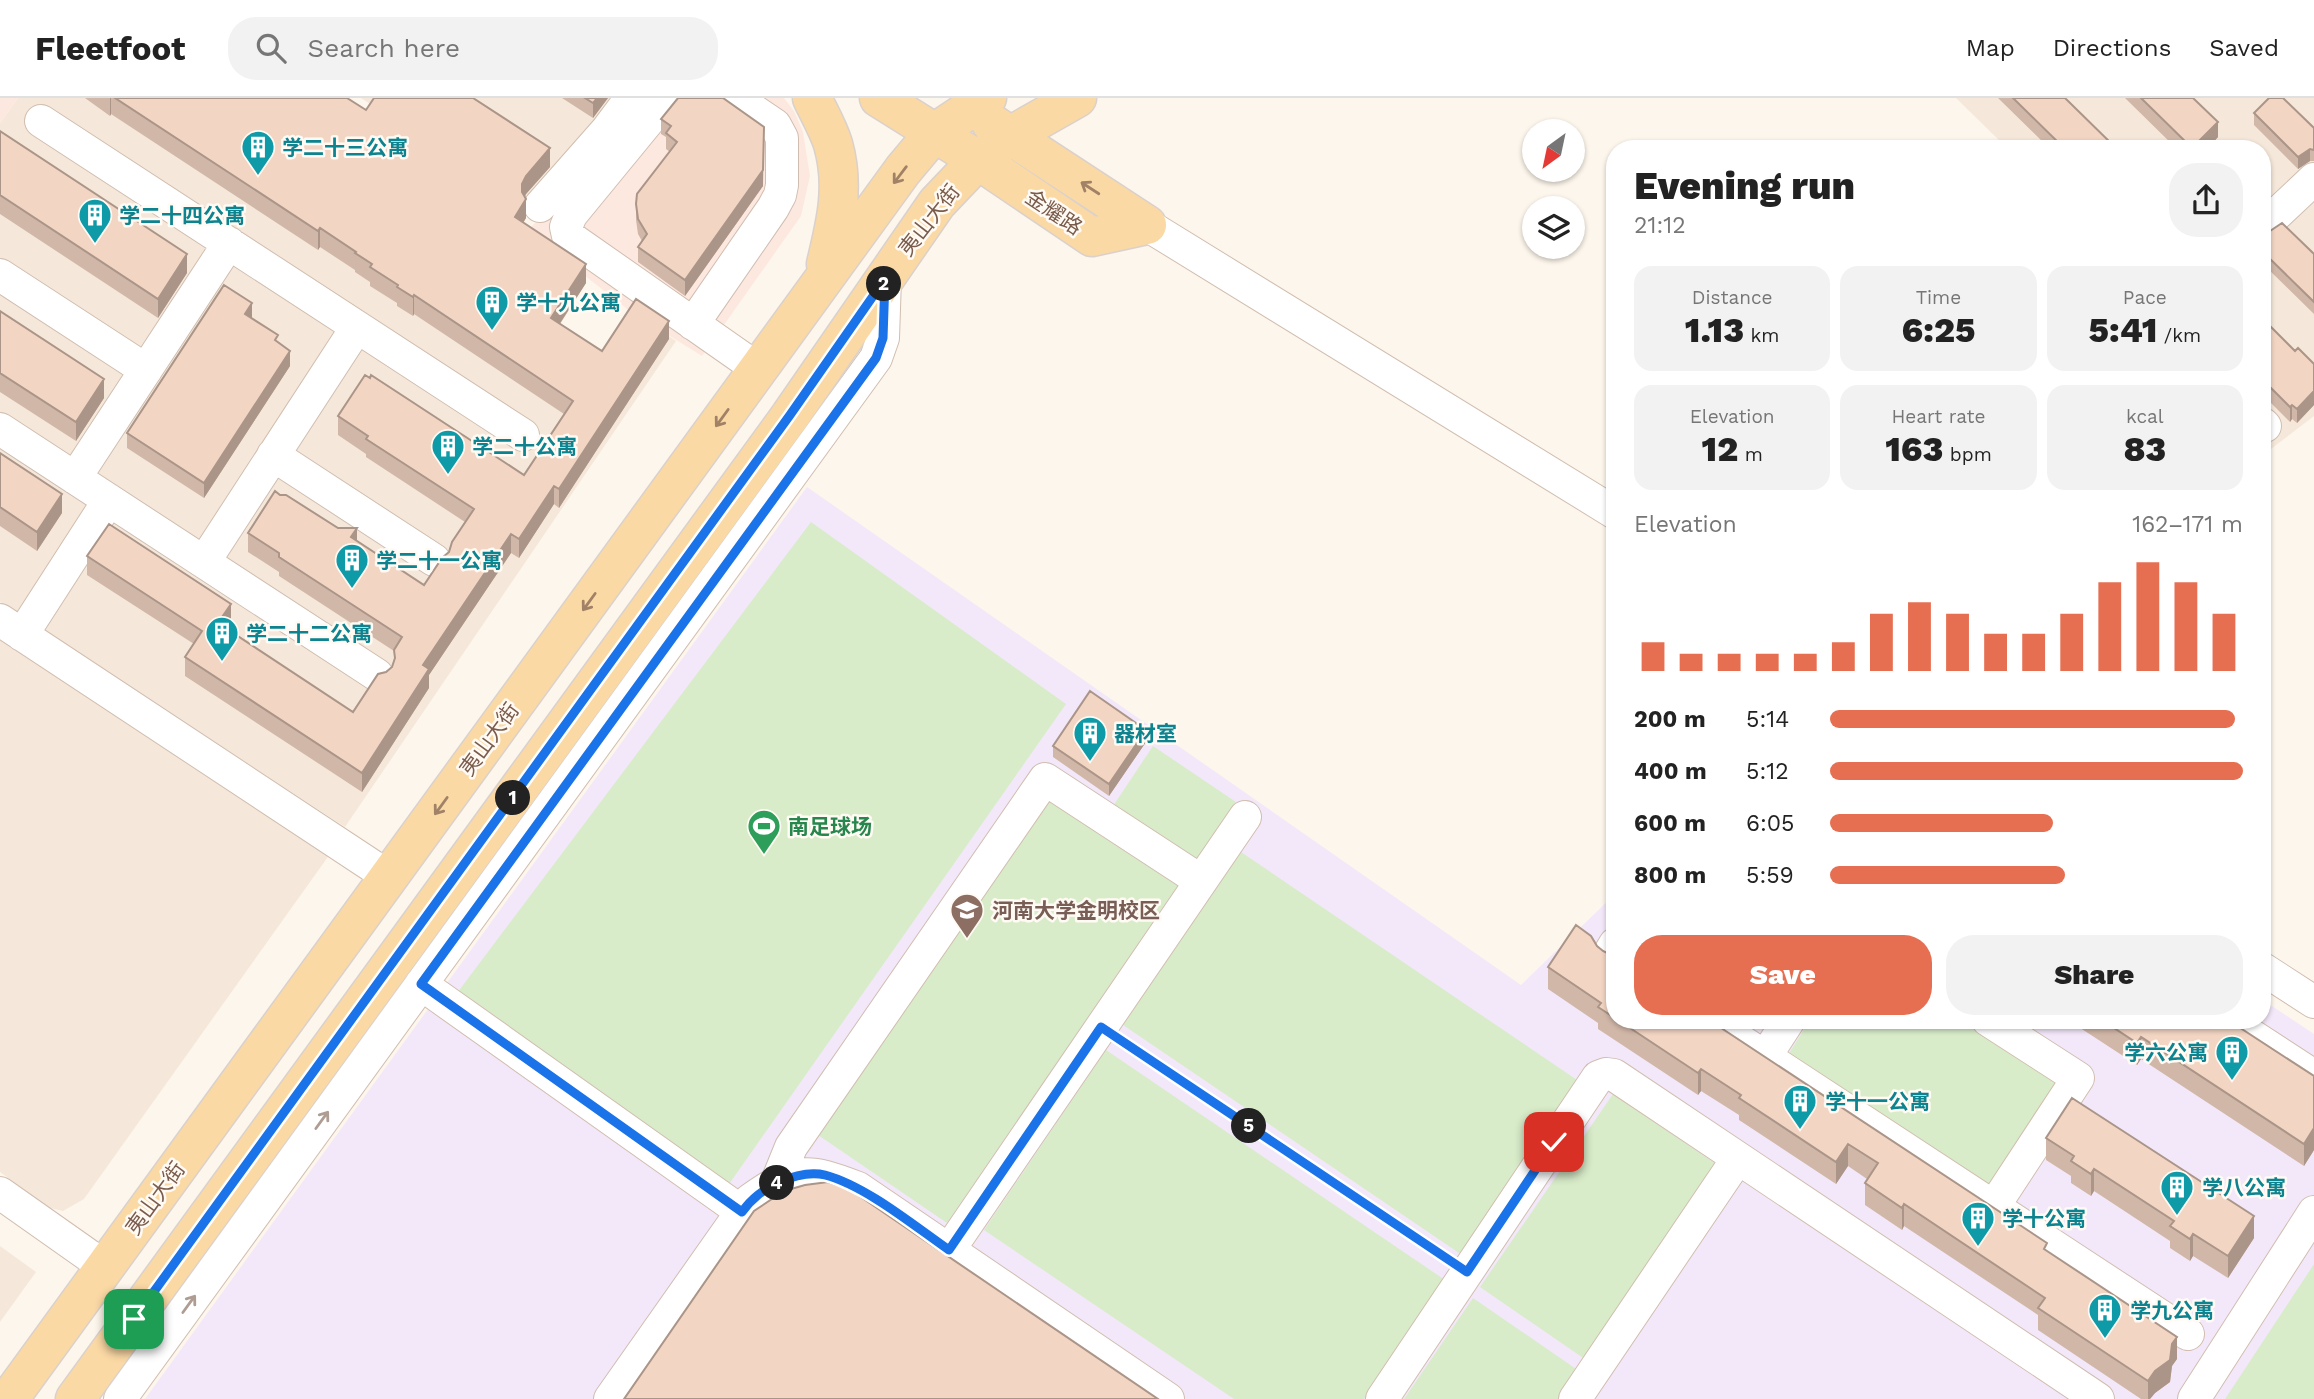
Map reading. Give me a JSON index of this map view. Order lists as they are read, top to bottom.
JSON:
{
  "streets": {
    "main road": ["金耀路", "夷山大街"]
  },
  "crossings": [
    ["金耀路", "夷山大街"]
  ],
  "places": {
    "building": [
      "学二十三公寓",
      "学二十四公寓",
      "学十九公寓",
      "学二十公寓",
      "学二十一公寓",
      "学二十二公寓",
      "器材室",
      "学六公寓",
      "学十一公寓",
      "学八公寓",
      "学十公寓",
      "学九公寓"
    ],
    "sports": ["南足球场"],
    "school or university": ["河南大学金明校区"]
  },
  "north": "bottom left",
  "page": {
    "header": "Fleetfoot",
    "search": "Search here",
    "nav": ["Map", "Directions", "Saved"],
    "heading": ["Evening run", "21:12"],
    "stats": [
      ["Distance", "1.13 km"],
      ["Time", "6:25"],
      ["Pace", "5:41 /km"],
      ["Elevation", "12 m"],
      ["Heart rate", "163 bpm"],
      ["kcal", "83"]
    ],
    "pins": [
      "2",
      "1",
      "5",
      "4"
    ],
    "chart": ["Elevation", "162–171 m"],
    "list": [
      {
        "name": "200 m",
        "note": "5:14"
      },
      {
        "name": "400 m",
        "note": "5:12"
      },
      {
        "name": "600 m",
        "note": "6:05"
      },
      {
        "name": "800 m",
        "note": "5:59"
      }
    ],
    "buttons": ["Save", "Share"]
  }
}
